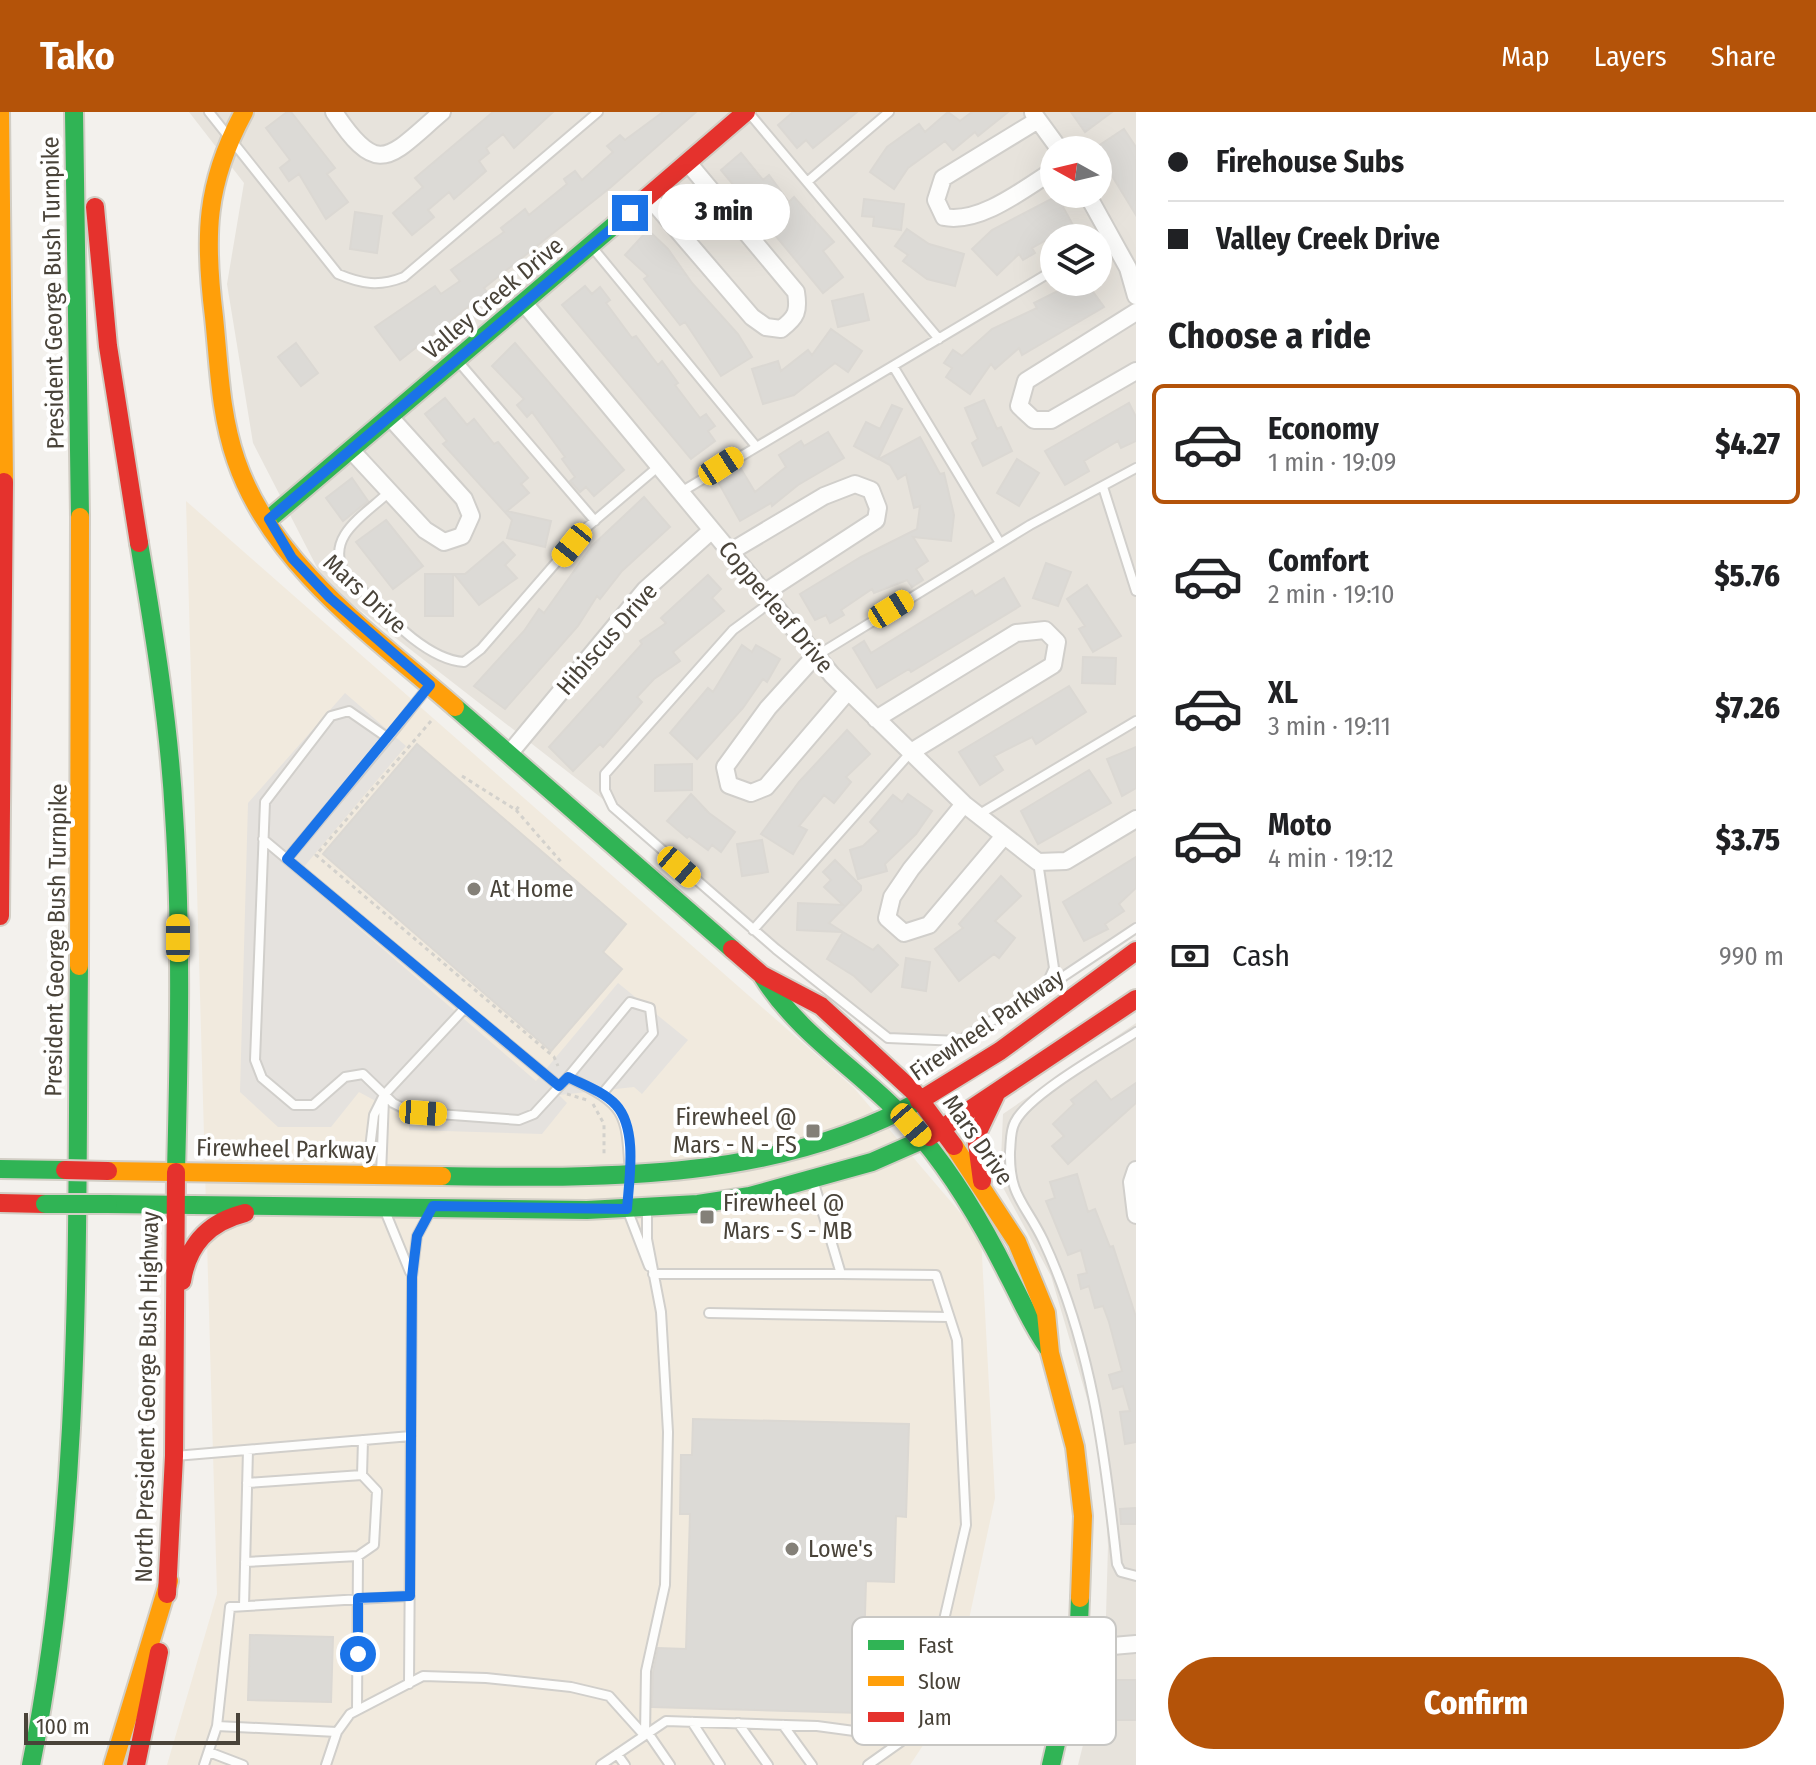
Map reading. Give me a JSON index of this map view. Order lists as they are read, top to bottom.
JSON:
{
  "streets": {
    "main road": [
      "President George Bush Turnpike",
      "Valley Creek Drive",
      "Mars Drive",
      "Firewheel Parkway",
      "North President George Bush Highway"
    ],
    "street": ["Copperleaf Drive", "Hibiscus Drive"]
  },
  "crossings": [
    ["Valley Creek Drive", "Mars Drive"],
    ["Valley Creek Drive", "Copperleaf Drive"],
    ["Mars Drive", "Hibiscus Drive"],
    ["Mars Drive", "Firewheel Parkway"],
    ["Copperleaf Drive", "Hibiscus Drive"],
    ["Firewheel Parkway", "North President George Bush Highway"]
  ],
  "places": {
    "other": ["At Home", "Lowe's"],
    "transit": ["Firewheel @ Mars - N - FS", "Firewheel @ Mars - S - MB"]
  },
  "legend": ["Fast", "Slow", "Jam"],
  "scale_bar": "100 m",
  "north": "left",
  "page": {
    "header": "Tako",
    "nav": ["Map", "Layers", "Share"],
    "banner": ["Firehouse Subs", "Valley Creek Drive"],
    "bubble": "3 min",
    "heading": "Choose a ride",
    "list": [
      {
        "name": "Economy",
        "note": "1 min · 19:09",
        "value": "$4.27"
      },
      {
        "name": "Comfort",
        "note": "2 min · 19:10",
        "value": "$5.76"
      },
      {
        "name": "XL",
        "note": "3 min · 19:11",
        "value": "$7.26"
      },
      {
        "name": "Moto",
        "note": "4 min · 19:12",
        "value": "$3.75"
      }
    ],
    "pay": ["Cash", "990 m"],
    "buttons": "Confirm",
    "scale": "100 m"
  }
}
